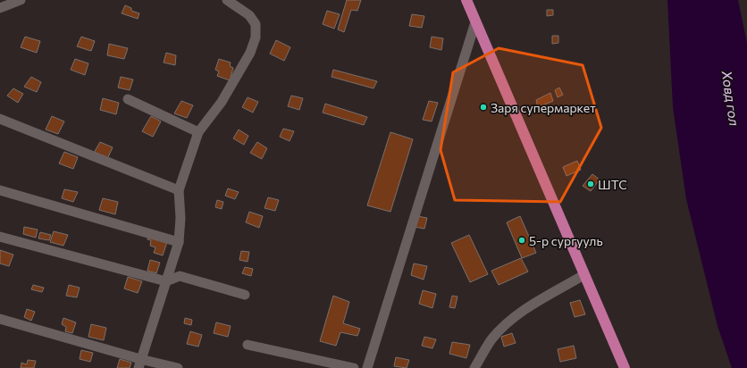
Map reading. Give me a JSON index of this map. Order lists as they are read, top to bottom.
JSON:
{
  "water": ["Ховд гол"],
  "places": ["Заря супермаркет", "ШТС", "5-р сургууль"]
}
